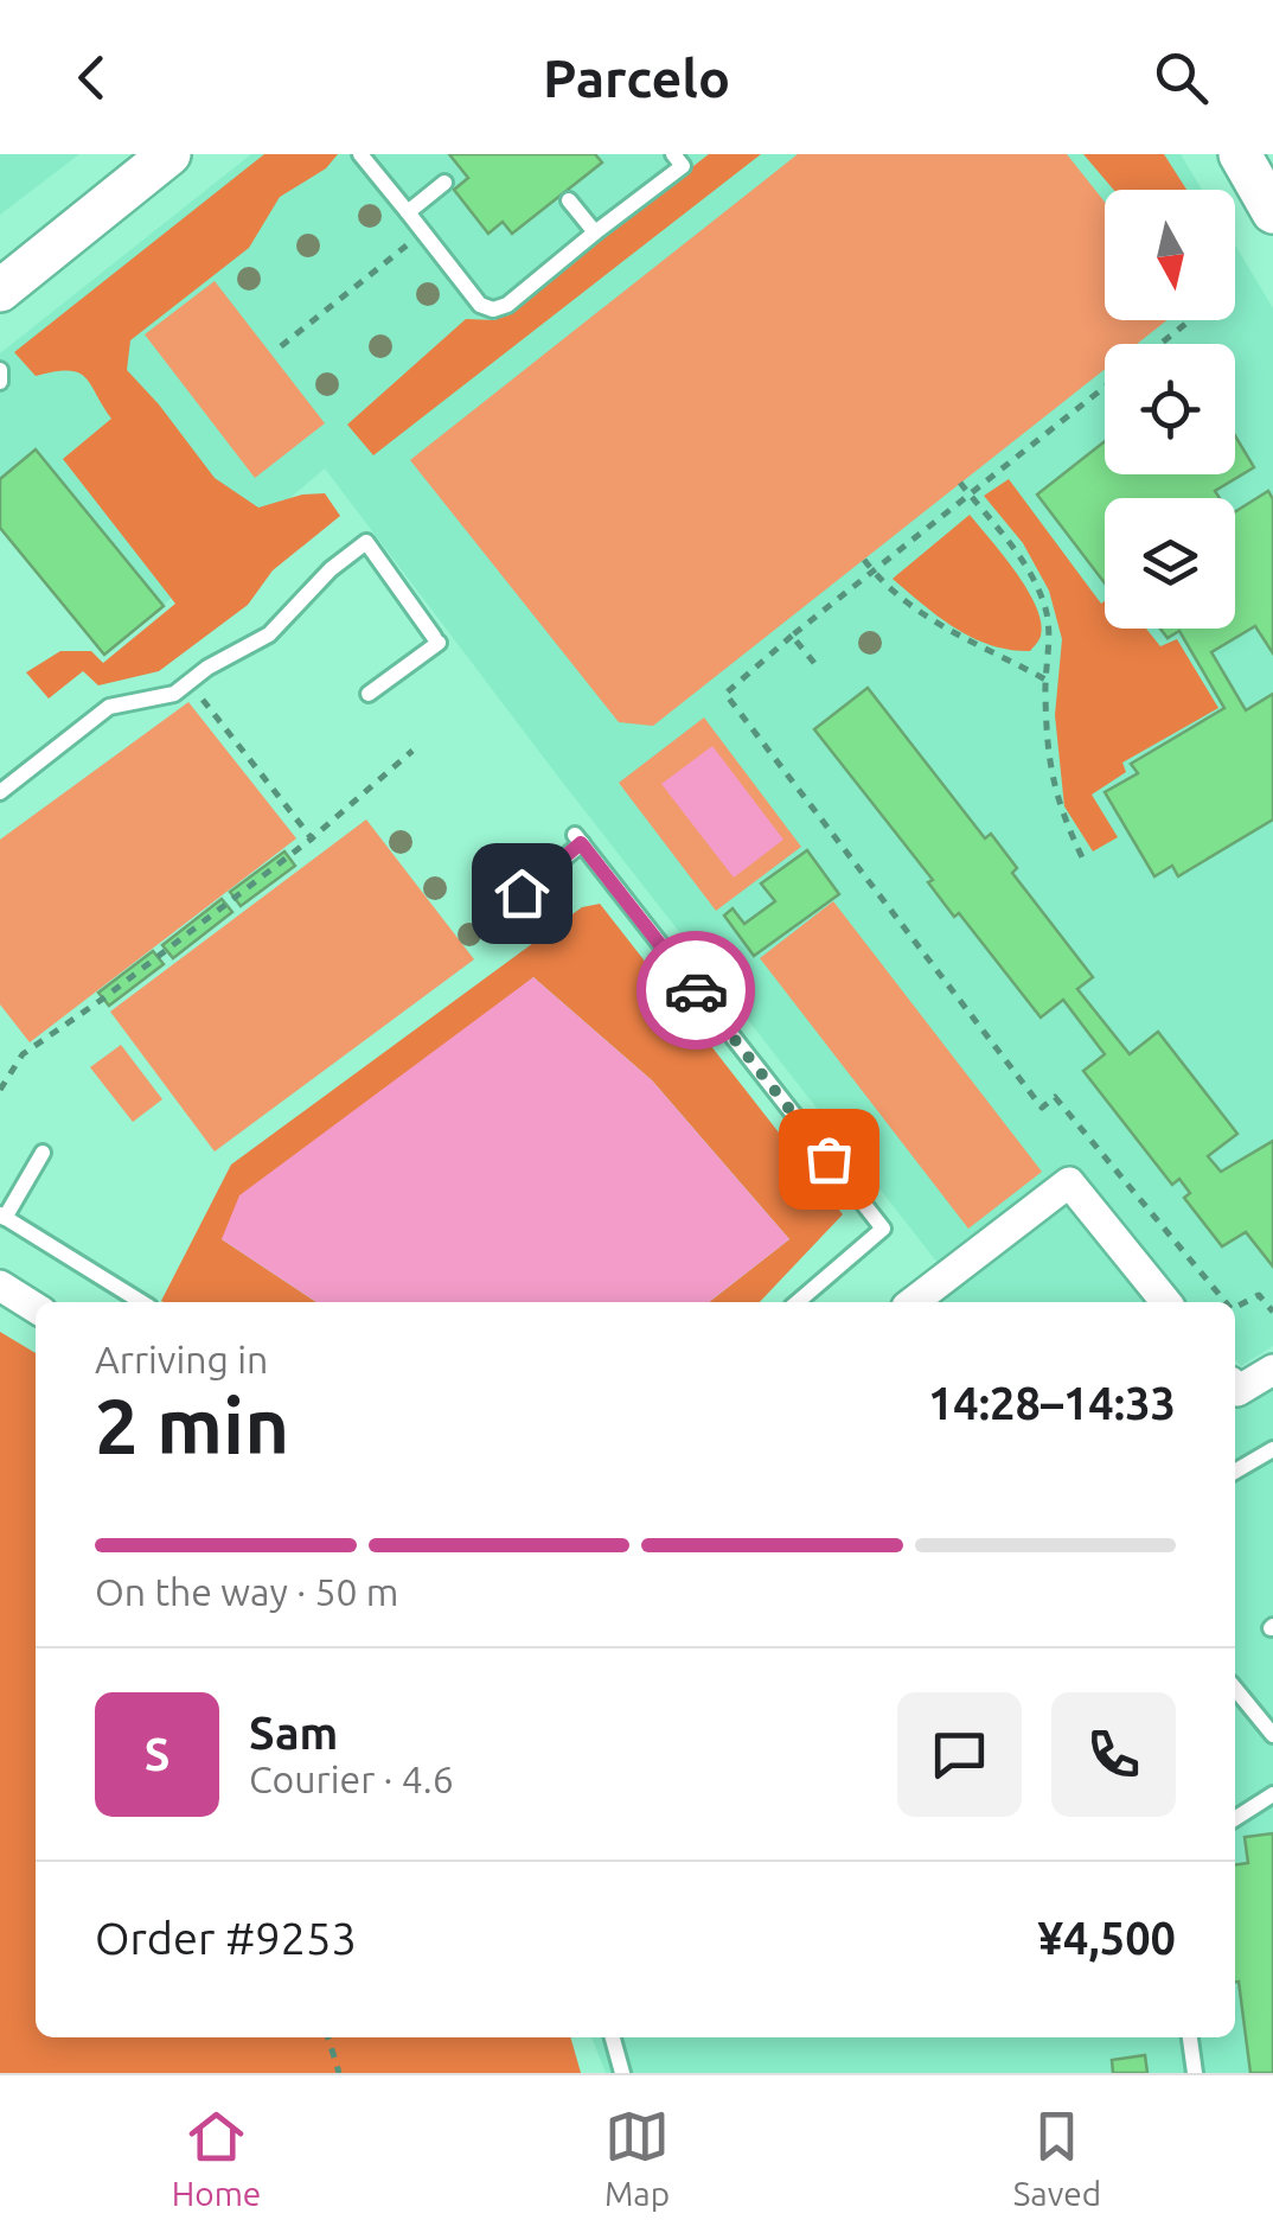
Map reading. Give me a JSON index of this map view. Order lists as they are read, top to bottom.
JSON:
{
  "north": "bottom",
  "page": {
    "header": "Parcelo",
    "heading": ["2 min", "Arriving in", "14:28–14:33"],
    "panel": [
      "Sam",
      "Courier · 4.6",
      "Order #9253",
      "¥4,500"
    ],
    "bar": "On the way · 50 m",
    "round": "S",
    "tabs": ["Home", "Map", "Saved"]
  }
}
